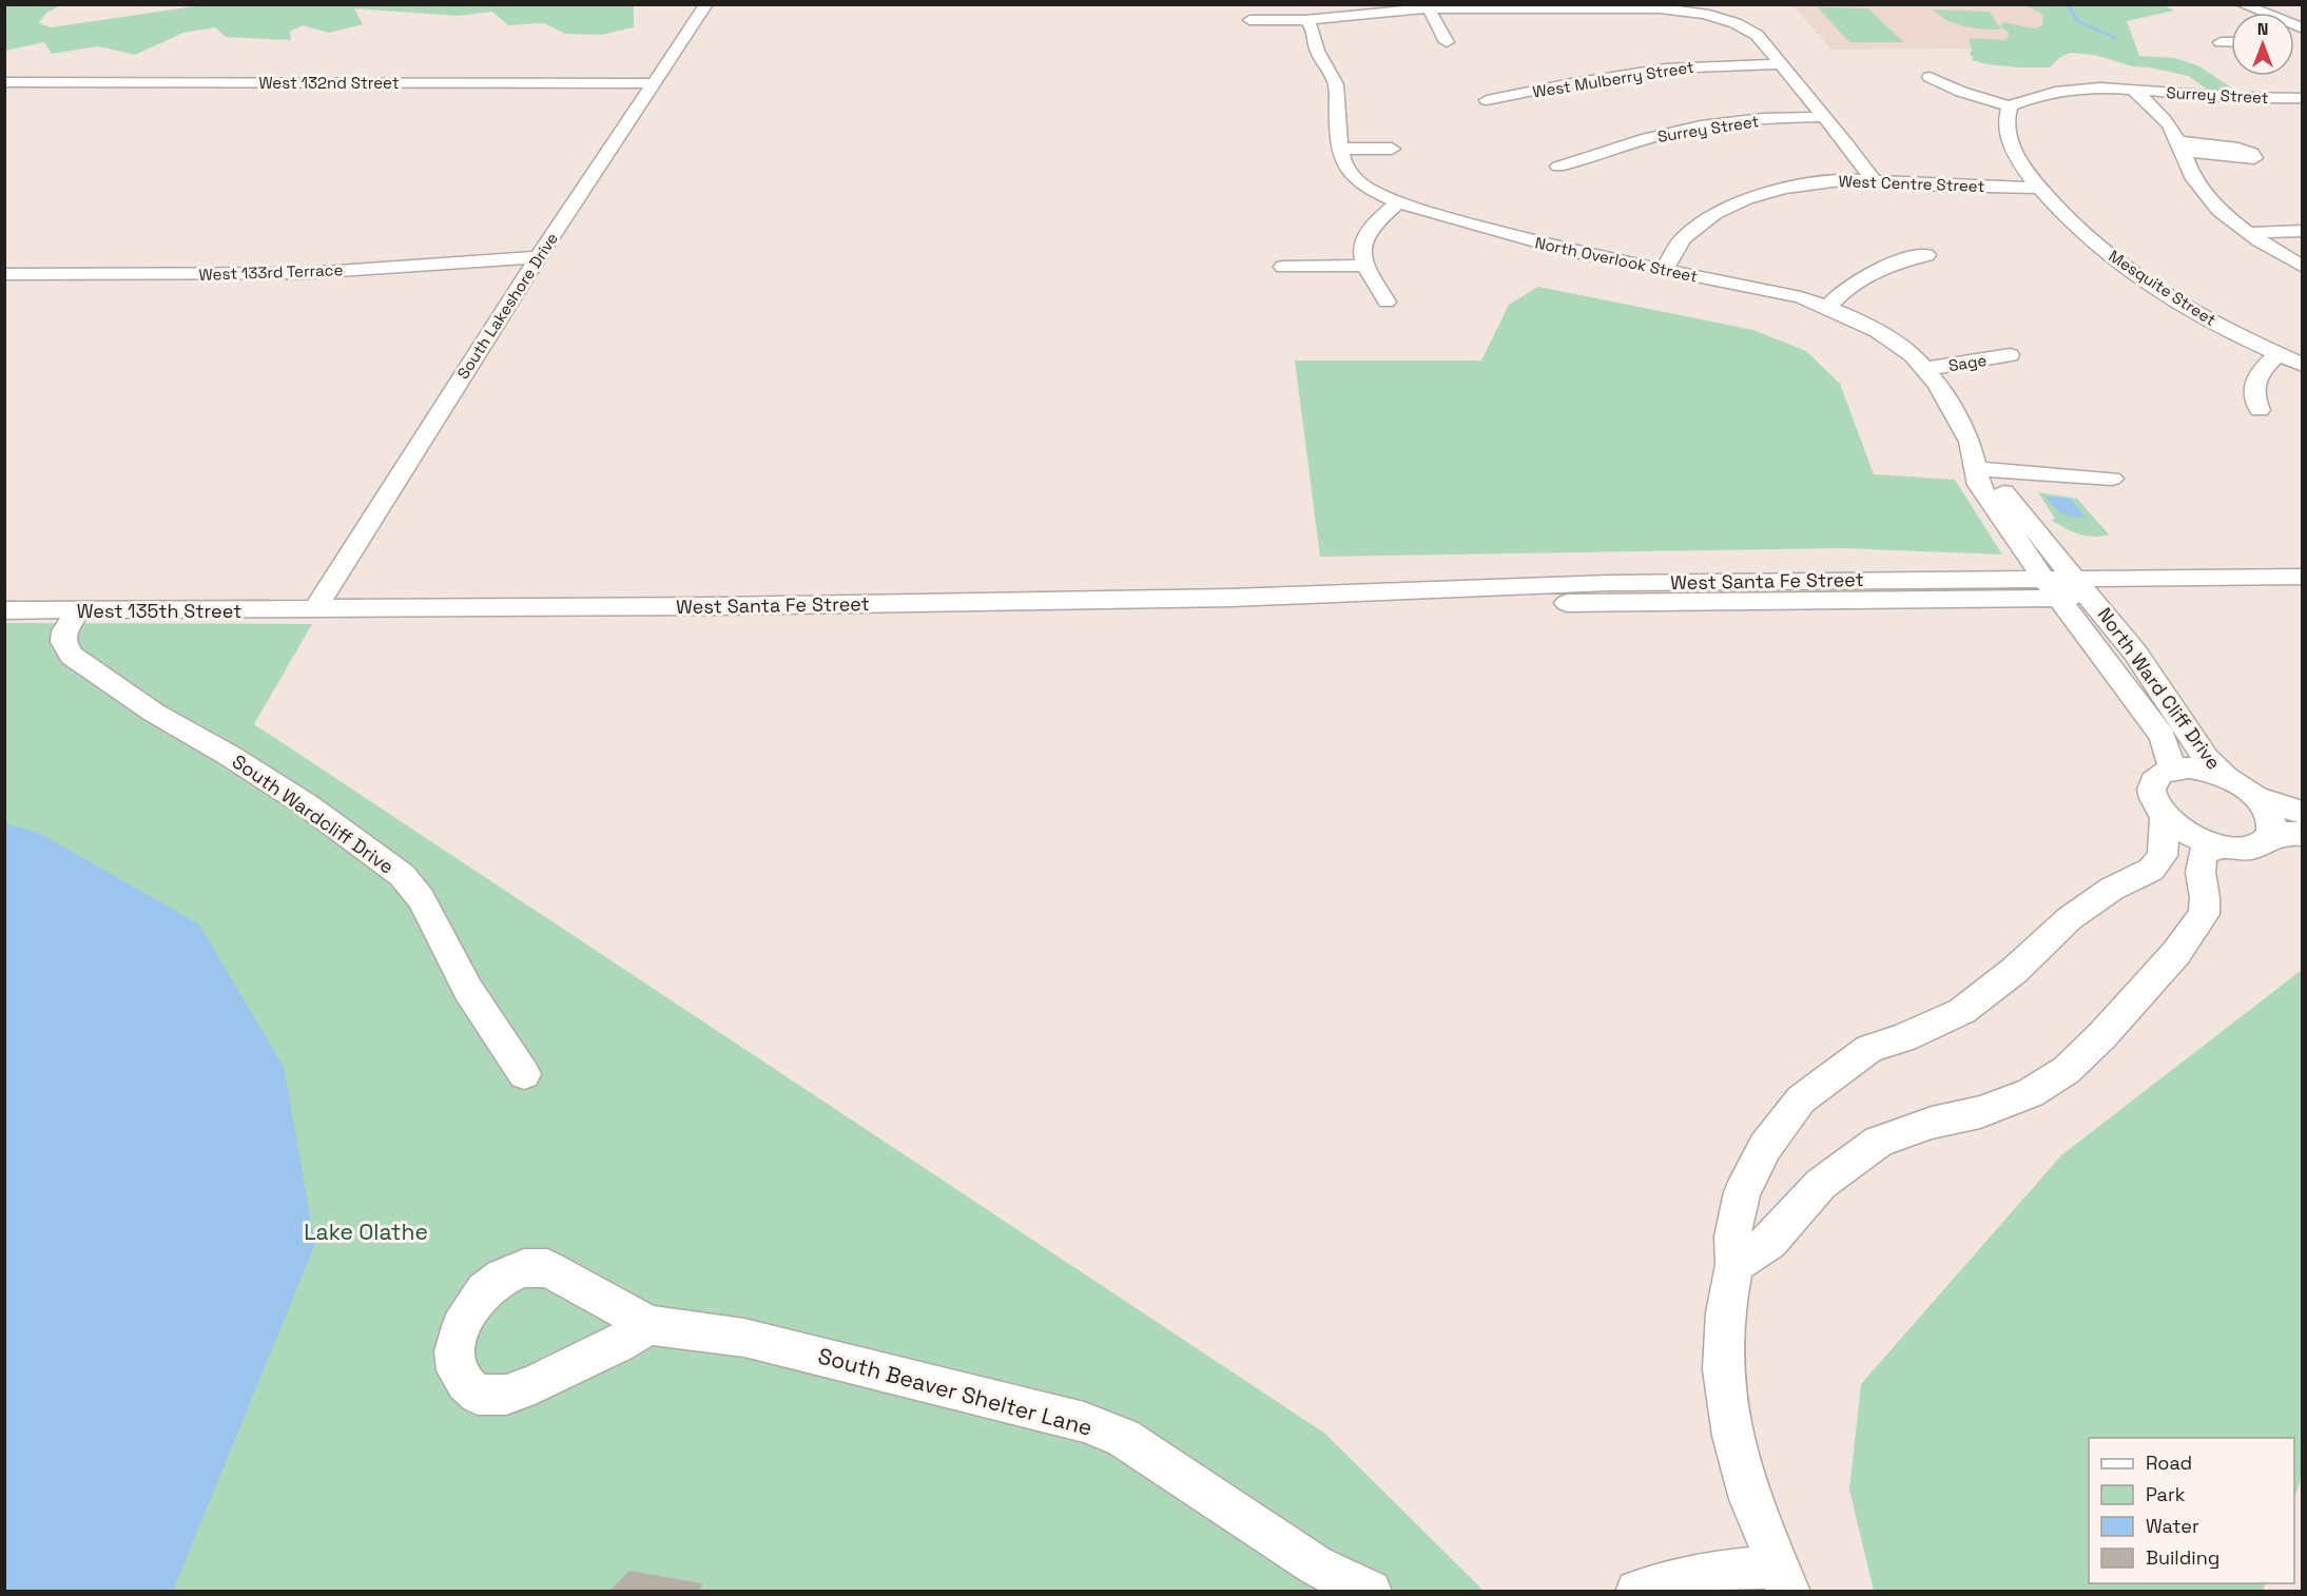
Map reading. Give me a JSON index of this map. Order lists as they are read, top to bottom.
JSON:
{
  "streets": {
    "street": [
      "West Mulberry Street",
      "West 132nd Street",
      "Surrey Street",
      "West Centre Street",
      "North Overlook Street",
      "West 133rd Terrace",
      "Mesquite Street",
      "South Lakeshore Drive",
      "Sage",
      "West Santa Fe Street",
      "West 135th Street",
      "North Ward Cliff Drive",
      "South Wardcliff Drive",
      "South Beaver Shelter Lane"
    ]
  },
  "crossings": [
    ["West 132nd Street", "South Lakeshore Drive"],
    ["Surrey Street", "Mesquite Street"],
    ["West Centre Street", "North Overlook Street"],
    ["West Centre Street", "Mesquite Street"],
    ["North Overlook Street", "Sage"],
    ["North Overlook Street", "West Santa Fe Street"],
    ["North Overlook Street", "North Ward Cliff Drive"],
    ["West 133rd Terrace", "South Lakeshore Drive"],
    ["South Lakeshore Drive", "West Santa Fe Street"],
    ["South Lakeshore Drive", "West 135th Street"],
    ["West Santa Fe Street", "West 135th Street"],
    ["West Santa Fe Street", "North Ward Cliff Drive"],
    ["West 135th Street", "South Wardcliff Drive"]
  ],
  "parks": ["Lake Olathe"],
  "legend": [
    "Road",
    "Park",
    "Water",
    "Building"
  ],
  "north": "top"
}
